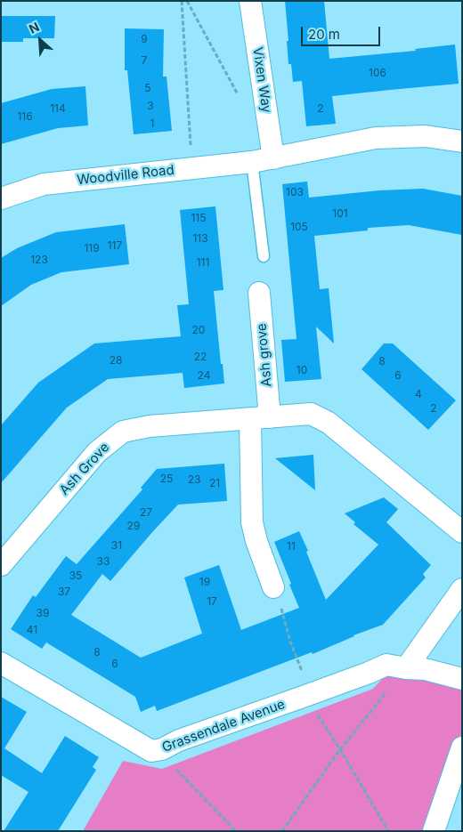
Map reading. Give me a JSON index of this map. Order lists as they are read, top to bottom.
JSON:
{
  "streets": {
    "street": [
      "Vixen Way",
      "Woodville Road",
      "Ash grove",
      "Ash Grove",
      "Grassendale Avenue"
    ]
  },
  "crossings": [
    ["Vixen Way", "Woodville Road"],
    ["Ash grove", "Ash Grove"]
  ],
  "house_numbers": [
    "9",
    "7",
    "106",
    "5",
    "3",
    "114",
    "2",
    "116",
    "1",
    "103",
    "101",
    "115",
    "105",
    "113",
    "117",
    "119",
    "123",
    "111",
    "20",
    "22",
    "28",
    "8",
    "10",
    "24",
    "6",
    "4",
    "2",
    "25",
    "23",
    "21",
    "27",
    "29",
    "31",
    "11",
    "33",
    "35",
    "19",
    "37",
    "17",
    "39",
    "41",
    "8",
    "6"
  ],
  "scale_bar": "20 m",
  "north": "top left"
}
